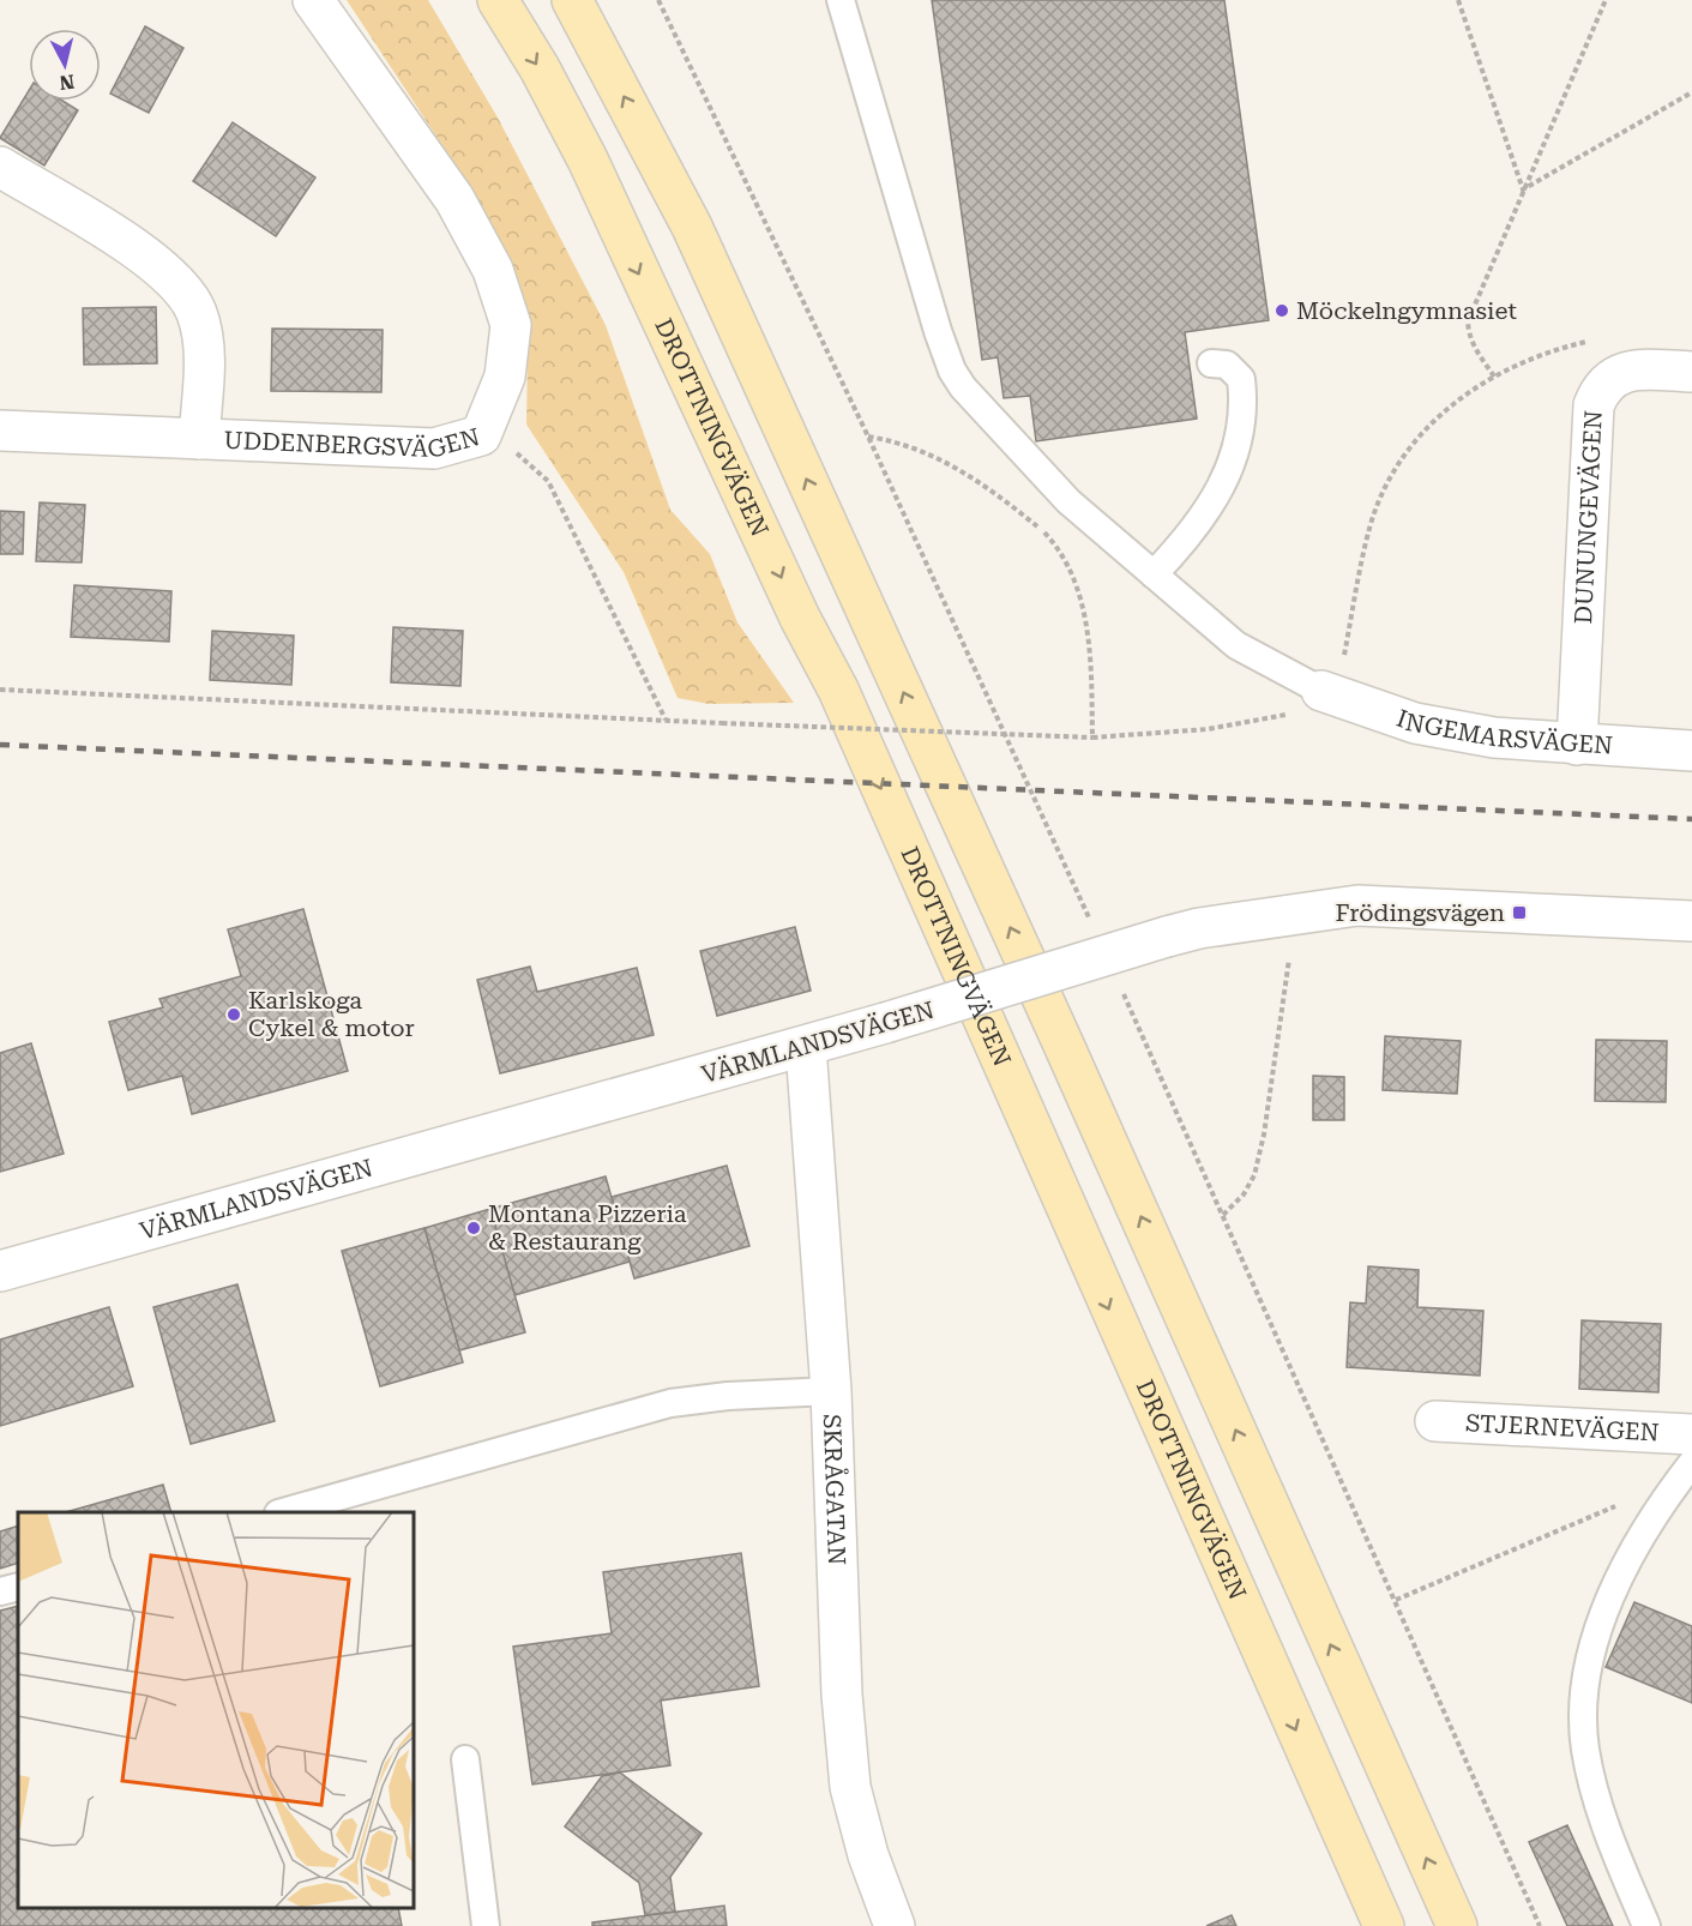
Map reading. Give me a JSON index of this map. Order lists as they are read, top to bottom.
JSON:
{
  "streets": {
    "main road": ["DROTTNINGVÄGEN"],
    "street": [
      "UDDENBERGSVÄGEN",
      "DUNUNGEVÄGEN",
      "INGEMARSVÄGEN",
      "VÄRMLANDSVÄGEN",
      "STJERNEVÄGEN",
      "SKRÅGATAN"
    ]
  },
  "crossings": [
    ["DUNUNGEVÄGEN", "INGEMARSVÄGEN"],
    ["VÄRMLANDSVÄGEN", "SKRÅGATAN"]
  ],
  "places": {
    "other": ["Möckelngymnasiet", "Karlskoga Cykel & motor", "Montana Pizzeria & Restaurang"],
    "transit": ["Frödingsvägen"]
  },
  "north": "bottom"
}
